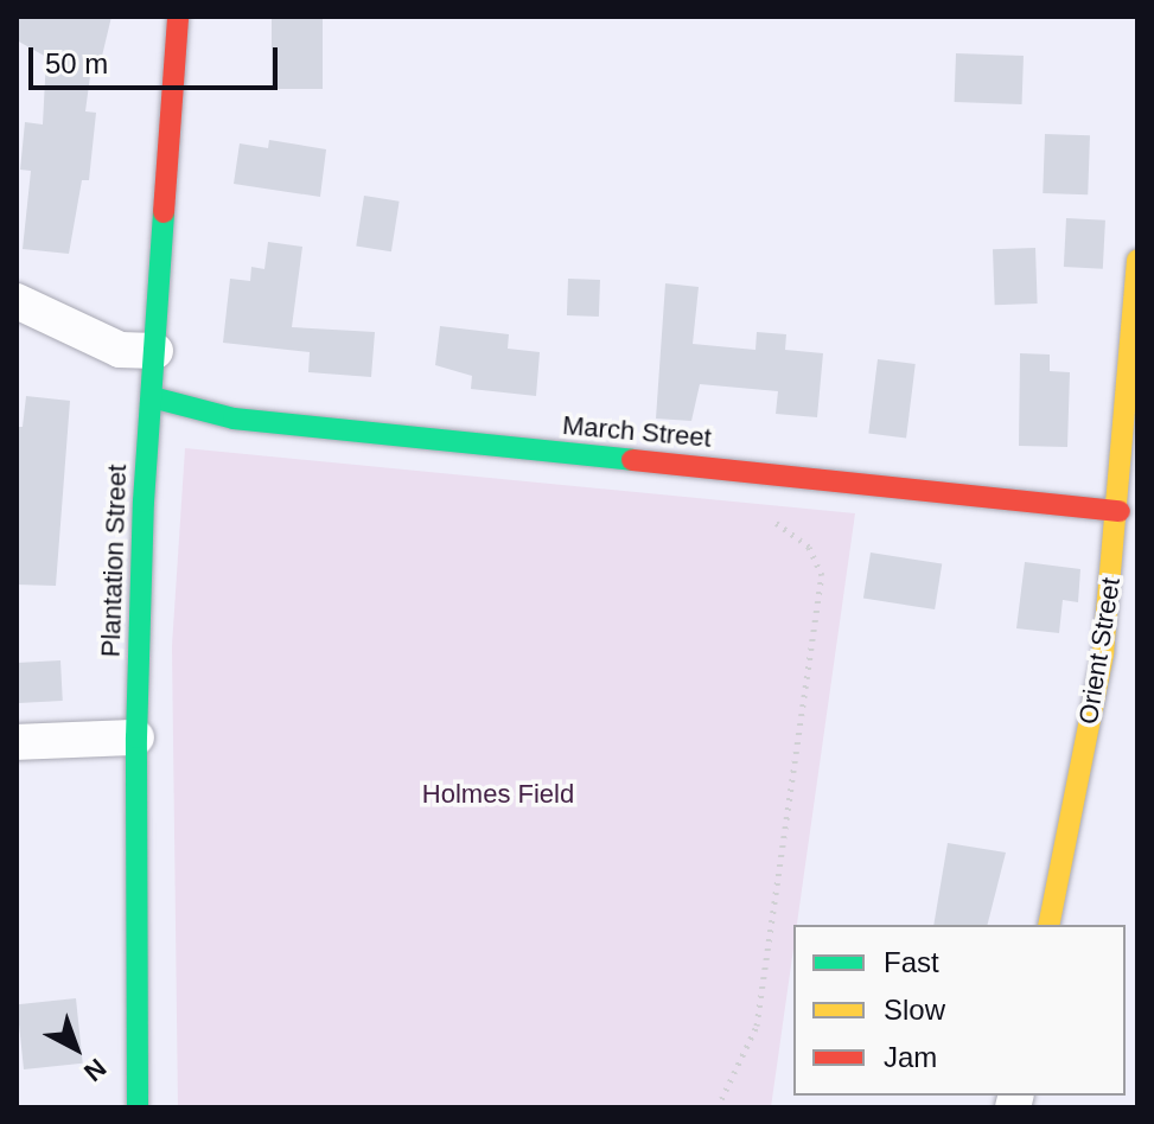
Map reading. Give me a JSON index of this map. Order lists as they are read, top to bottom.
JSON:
{
  "streets": {
    "street": ["March Street", "Plantation Street", "Orient Street"]
  },
  "crossings": [
    ["March Street", "Plantation Street"],
    ["March Street", "Orient Street"]
  ],
  "parks": ["Holmes Field"],
  "legend": ["Fast", "Slow", "Jam"],
  "scale_bar": "50 m",
  "north": "bottom right"
}
